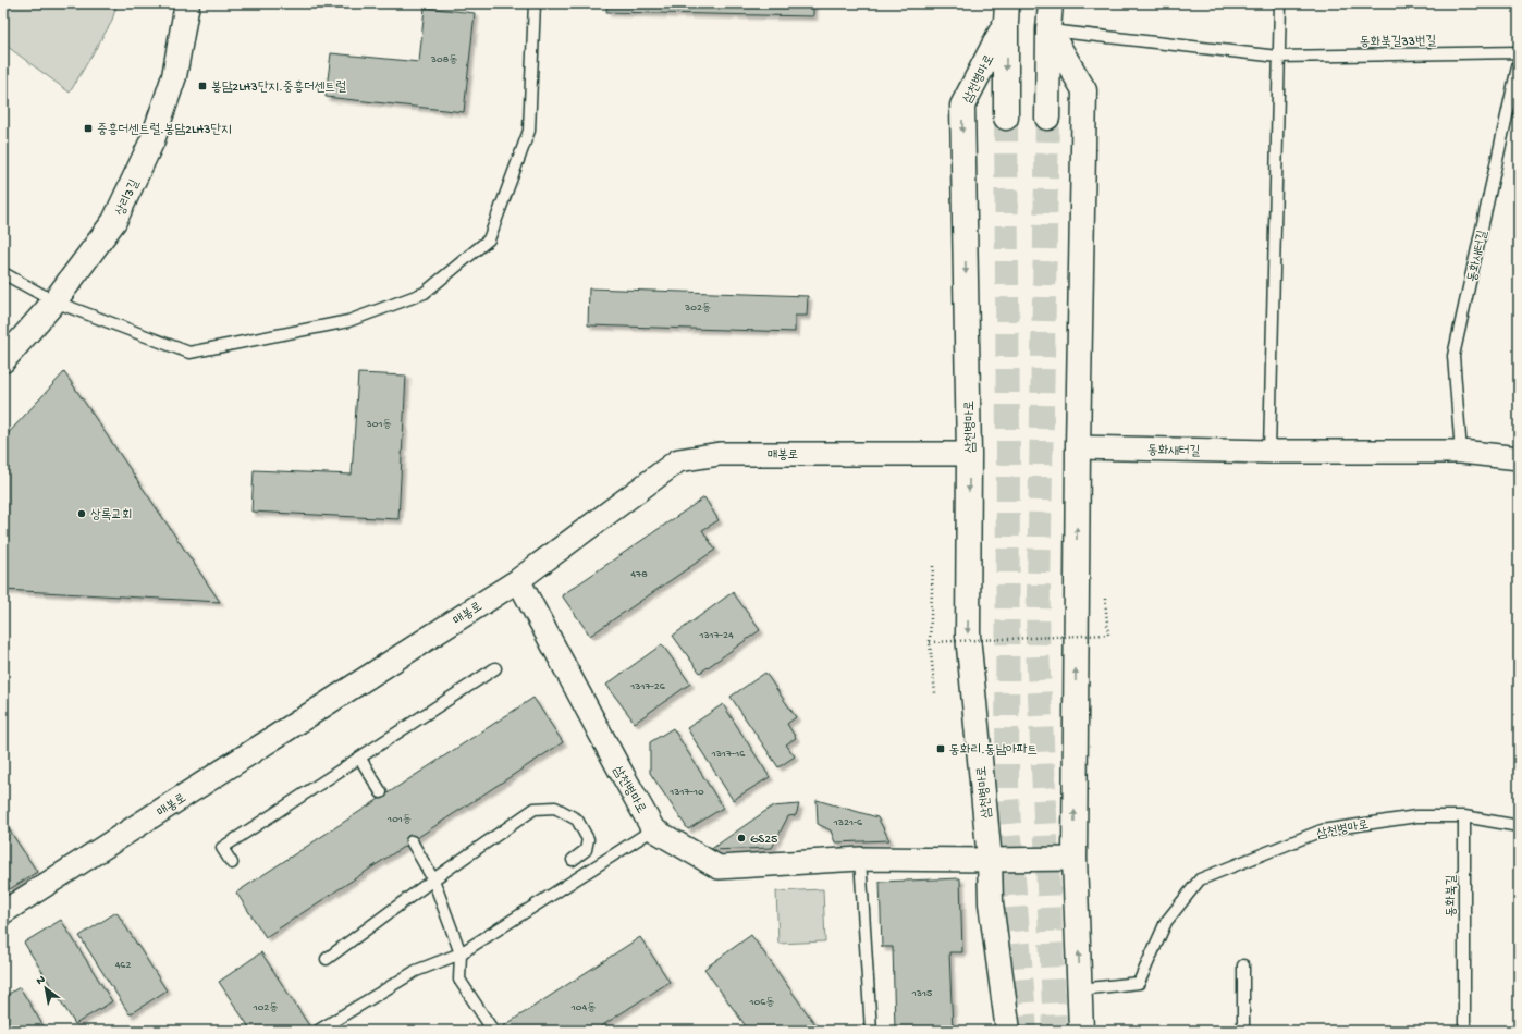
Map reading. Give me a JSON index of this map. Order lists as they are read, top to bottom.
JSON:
{
  "streets": {
    "main road": ["삼천병마로", "상리3길"],
    "street": ["동화새터길", "매봉로"],
    "lane": ["동화북길33번길", "동화북길"]
  },
  "crossings": [
    ["삼천병마로", "매봉로"],
    ["삼천병마로", "동화북길"]
  ],
  "places": {
    "transit": ["봉담2LH3단지.중흥더센트럴", "중흥더센트럴.봉담2LH3단지", "동화리.동남아파트"],
    "other": ["상록교회", "GS25"]
  },
  "house_numbers": [
    "308동",
    "302동",
    "301동",
    "478",
    "1317-24",
    "1317-26",
    "1317-16",
    "1317-10",
    "101동",
    "1321-6",
    "462",
    "1315",
    "106동",
    "102동",
    "104동"
  ],
  "north": "top left"
}
